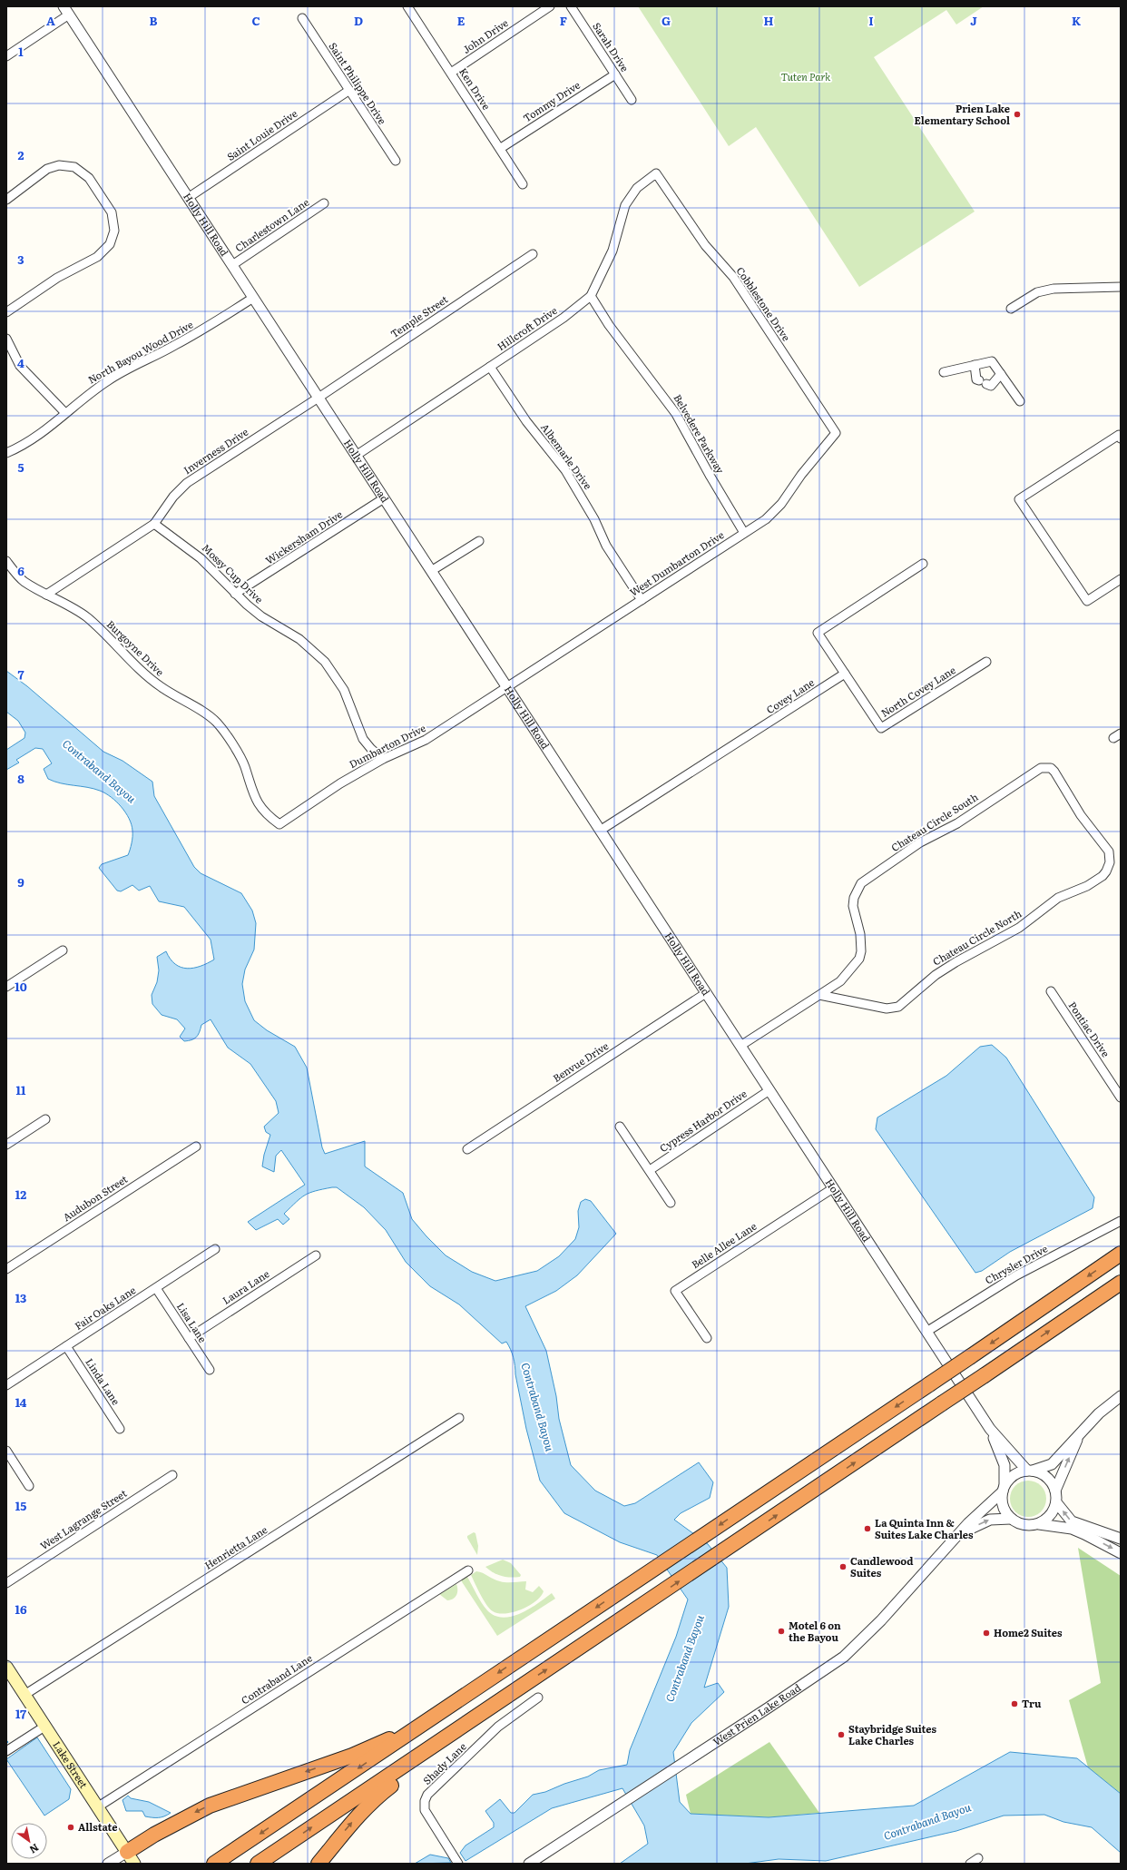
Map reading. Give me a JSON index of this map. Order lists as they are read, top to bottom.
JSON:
{
  "streets": {
    "main road": ["Lake Street"],
    "street": [
      "John Drive",
      "Sarah Drive",
      "Saint Philippe Drive",
      "Ken Drive",
      "Tommy Drive",
      "Saint Louie Drive",
      "Holly Hill Road",
      "Charlestown Lane",
      "Cobblestone Drive",
      "Temple Street",
      "Hillcroft Drive",
      "North Bayou Wood Drive",
      "Belvedere Parkway",
      "Inverness Drive",
      "Albemarle Drive",
      "Wickersham Drive",
      "West Dumbarton Drive",
      "Mossy Cup Drive",
      "Burgoyne Drive",
      "North Covey Lane",
      "Covey Lane",
      "Dumbarton Drive",
      "Chateau Circle South",
      "Chateau Circle North",
      "Pontiac Drive",
      "Benvue Drive",
      "Cypress Harbor Drive",
      "Audubon Street",
      "Belle Allee Lane",
      "Chrysler Drive",
      "Laura Lane",
      "Fair Oaks Lane",
      "Lisa Lane",
      "Linda Lane",
      "West Lagrange Street",
      "Henrietta Lane",
      "Contraband Lane",
      "West Prien Lake Road",
      "Shady Lane"
    ]
  },
  "crossings": [
    ["John Drive", "Ken Drive"],
    ["Sarah Drive", "Tommy Drive"],
    ["Saint Philippe Drive", "Saint Louie Drive"],
    ["Ken Drive", "Tommy Drive"],
    ["Saint Louie Drive", "Holly Hill Road"],
    ["Holly Hill Road", "Charlestown Lane"],
    ["Holly Hill Road", "Temple Street"],
    ["Holly Hill Road", "Hillcroft Drive"],
    ["Holly Hill Road", "North Bayou Wood Drive"],
    ["Holly Hill Road", "Inverness Drive"],
    ["Holly Hill Road", "Wickersham Drive"],
    ["Holly Hill Road", "West Dumbarton Drive"],
    ["Holly Hill Road", "Covey Lane"],
    ["Holly Hill Road", "Dumbarton Drive"],
    ["Holly Hill Road", "Benvue Drive"],
    ["Holly Hill Road", "Cypress Harbor Drive"],
    ["Holly Hill Road", "Belle Allee Lane"],
    ["Holly Hill Road", "Chrysler Drive"],
    ["Holly Hill Road", "West Prien Lake Road"],
    ["Cobblestone Drive", "Hillcroft Drive"],
    ["Cobblestone Drive", "West Dumbarton Drive"],
    ["Temple Street", "Inverness Drive"],
    ["Hillcroft Drive", "Belvedere Parkway"],
    ["Hillcroft Drive", "Albemarle Drive"],
    ["Belvedere Parkway", "West Dumbarton Drive"],
    ["Inverness Drive", "Mossy Cup Drive"],
    ["Inverness Drive", "Burgoyne Drive"],
    ["Albemarle Drive", "West Dumbarton Drive"],
    ["Wickersham Drive", "Mossy Cup Drive"],
    ["West Dumbarton Drive", "Dumbarton Drive"],
    ["Mossy Cup Drive", "Dumbarton Drive"],
    ["Burgoyne Drive", "Dumbarton Drive"],
    ["North Covey Lane", "Covey Lane"],
    ["Chateau Circle South", "Chateau Circle North"],
    ["Laura Lane", "Lisa Lane"],
    ["Fair Oaks Lane", "Lisa Lane"],
    ["Fair Oaks Lane", "Linda Lane"],
    ["Henrietta Lane", "Lake Street"],
    ["Contraband Lane", "Lake Street"]
  ],
  "water": ["Contraband Bayou"],
  "parks": ["Tuten Park"],
  "places": [
    "Prien Lake Elementary School",
    "La Quinta Inn & Suites Lake Charles",
    "Candlewood Suites",
    "Motel 6 on the Bayou",
    "Home2 Suites",
    "Tru",
    "Staybridge Suites Lake Charles",
    "Allstate"
  ],
  "north": "bottom right",
  "grid": {
    "columns": [
      "A",
      "B",
      "C",
      "D",
      "E",
      "F",
      "G",
      "H",
      "I",
      "J",
      "K"
    ],
    "rows": [
      "1",
      "2",
      "3",
      "4",
      "5",
      "6",
      "7",
      "8",
      "9",
      "10",
      "11",
      "12",
      "13",
      "14",
      "15",
      "16",
      "17"
    ]
  }
}
